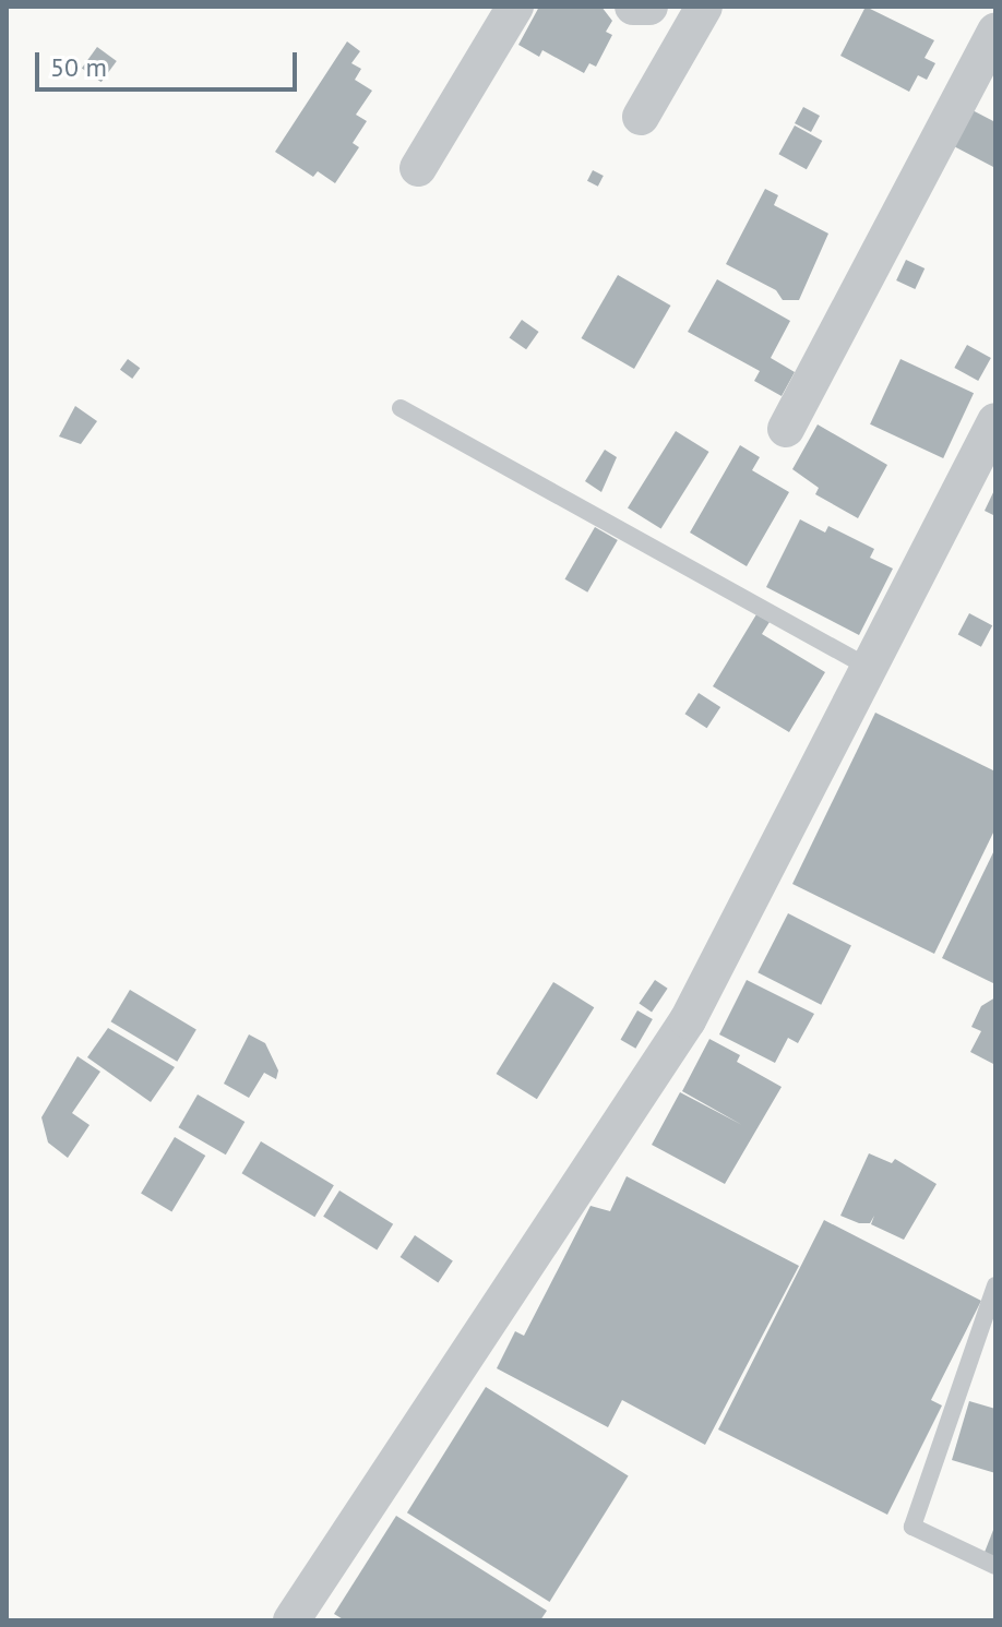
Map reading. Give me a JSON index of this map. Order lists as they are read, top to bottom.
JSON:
{
  "scale_bar": "50 m"
}
